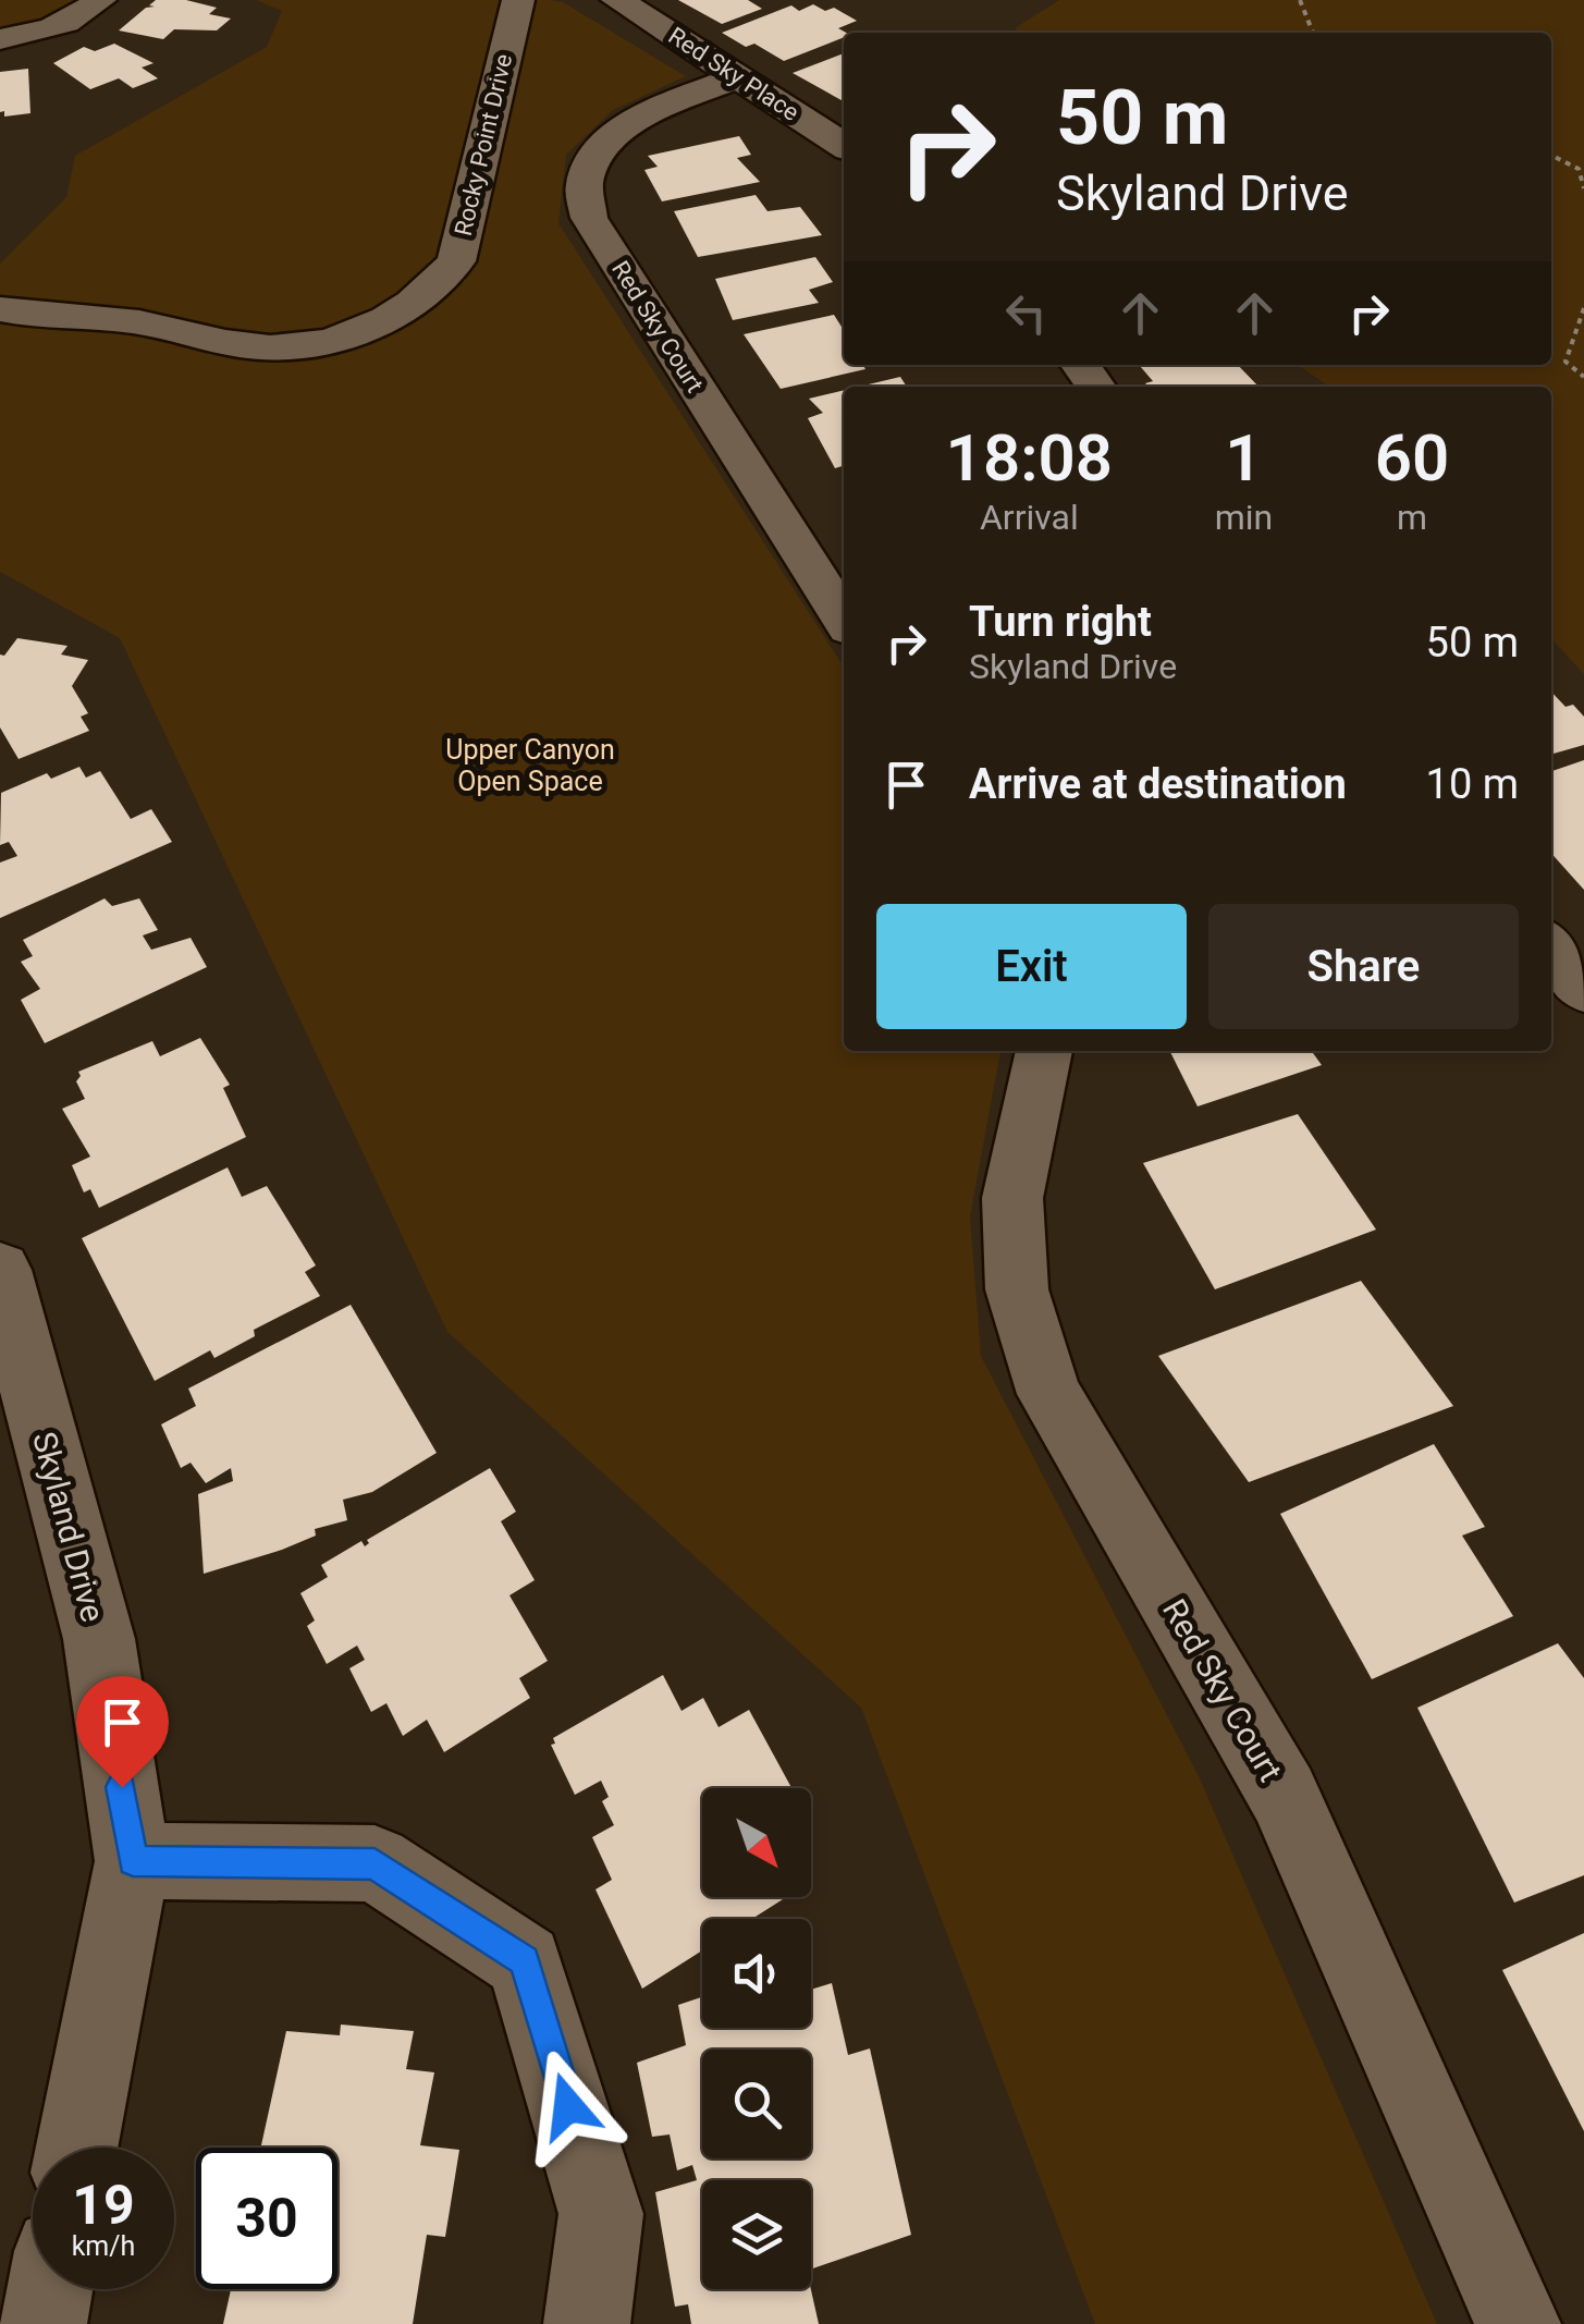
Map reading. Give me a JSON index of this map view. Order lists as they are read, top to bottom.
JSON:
{
  "streets": {
    "street": [
      "Red Sky Place",
      "Rocky Point Drive",
      "Red Sky Court",
      "Skyland Drive"
    ]
  },
  "crossings": [
    ["Red Sky Place", "Red Sky Court"]
  ],
  "parks": ["Upper Canyon Open Space"],
  "north": "bottom right",
  "page": {
    "turn": ["50 m", "Skyland Drive"],
    "eta": [
      "18:08",
      "Arrival",
      "1",
      "min",
      "60",
      "m"
    ],
    "list": [
      {
        "name": "Turn right",
        "note": "Skyland Drive",
        "value": "50 m"
      },
      {
        "name": "Arrive at destination",
        "value": "10 m"
      }
    ],
    "buttons": ["Exit", "Share"],
    "speed": "19 km/h",
    "limit": "30"
  }
}
